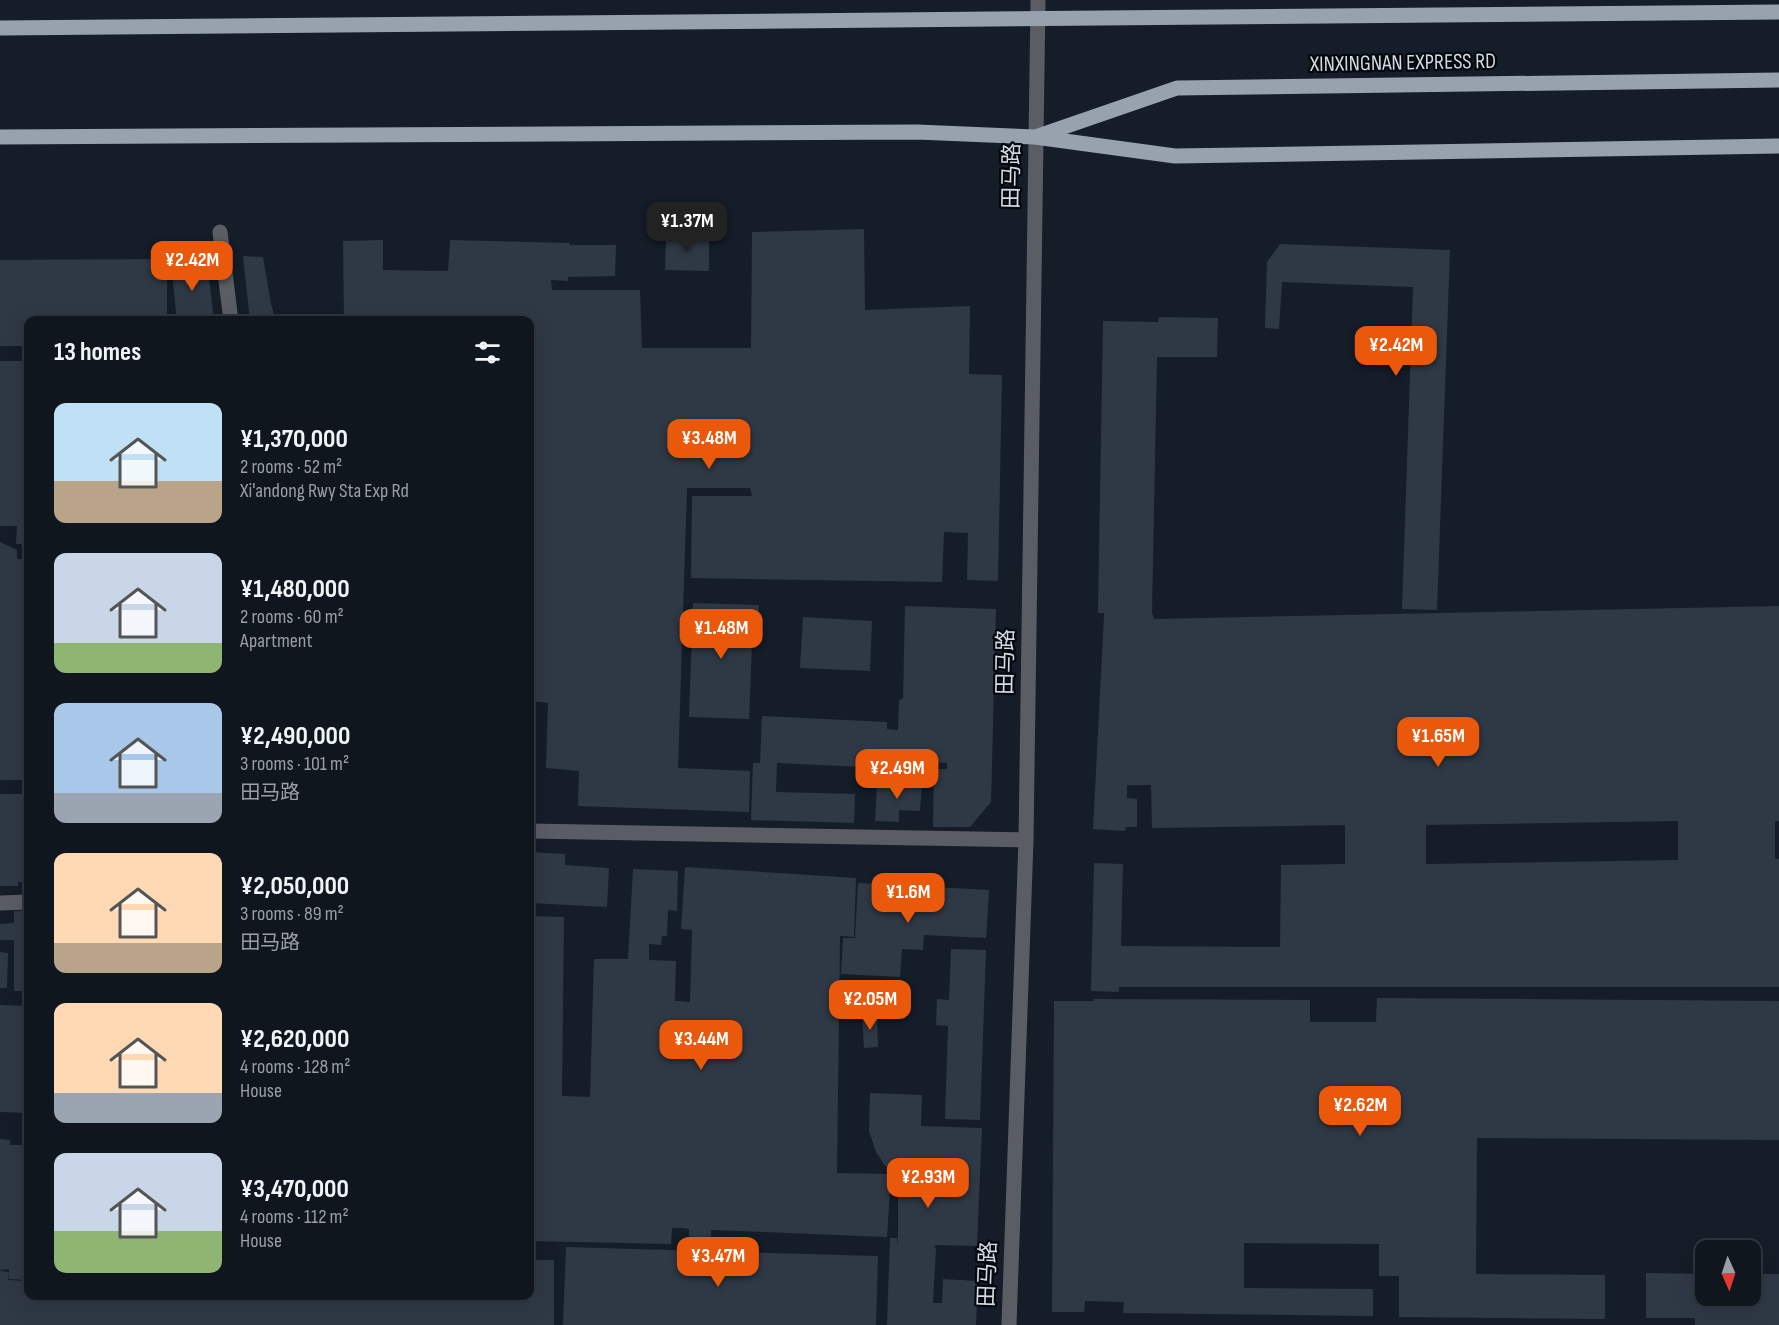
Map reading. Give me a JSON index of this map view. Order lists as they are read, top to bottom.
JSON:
{
  "streets": {
    "main road": ["XINXINGNAN EXPRESS RD"],
    "street": ["田马路"]
  },
  "crossings": [
    ["XINXINGNAN EXPRESS RD", "田马路"]
  ],
  "north": "bottom",
  "page": {
    "price": [
      "¥1.37M",
      "¥2.42M",
      "¥2.42M",
      "¥3.48M",
      "¥1.48M",
      "¥1.65M",
      "¥2.49M",
      "¥1.6M",
      "¥2.05M",
      "¥3.44M",
      "¥2.62M",
      "¥2.93M",
      "¥3.47M"
    ],
    "heading": "13 homes",
    "list": [
      {
        "name": "¥1,370,000",
        "note": "2 rooms · 52 m² · Xi'andong Rwy Sta Exp Rd"
      },
      {
        "name": "¥1,480,000",
        "note": "2 rooms · 60 m² · Apartment"
      },
      {
        "name": "¥2,490,000",
        "note": "3 rooms · 101 m² · 田马路"
      },
      {
        "name": "¥2,050,000",
        "note": "3 rooms · 89 m² · 田马路"
      },
      {
        "name": "¥2,620,000",
        "note": "4 rooms · 128 m² · House"
      },
      {
        "name": "¥3,470,000",
        "note": "4 rooms · 112 m² · House"
      }
    ]
  }
}
